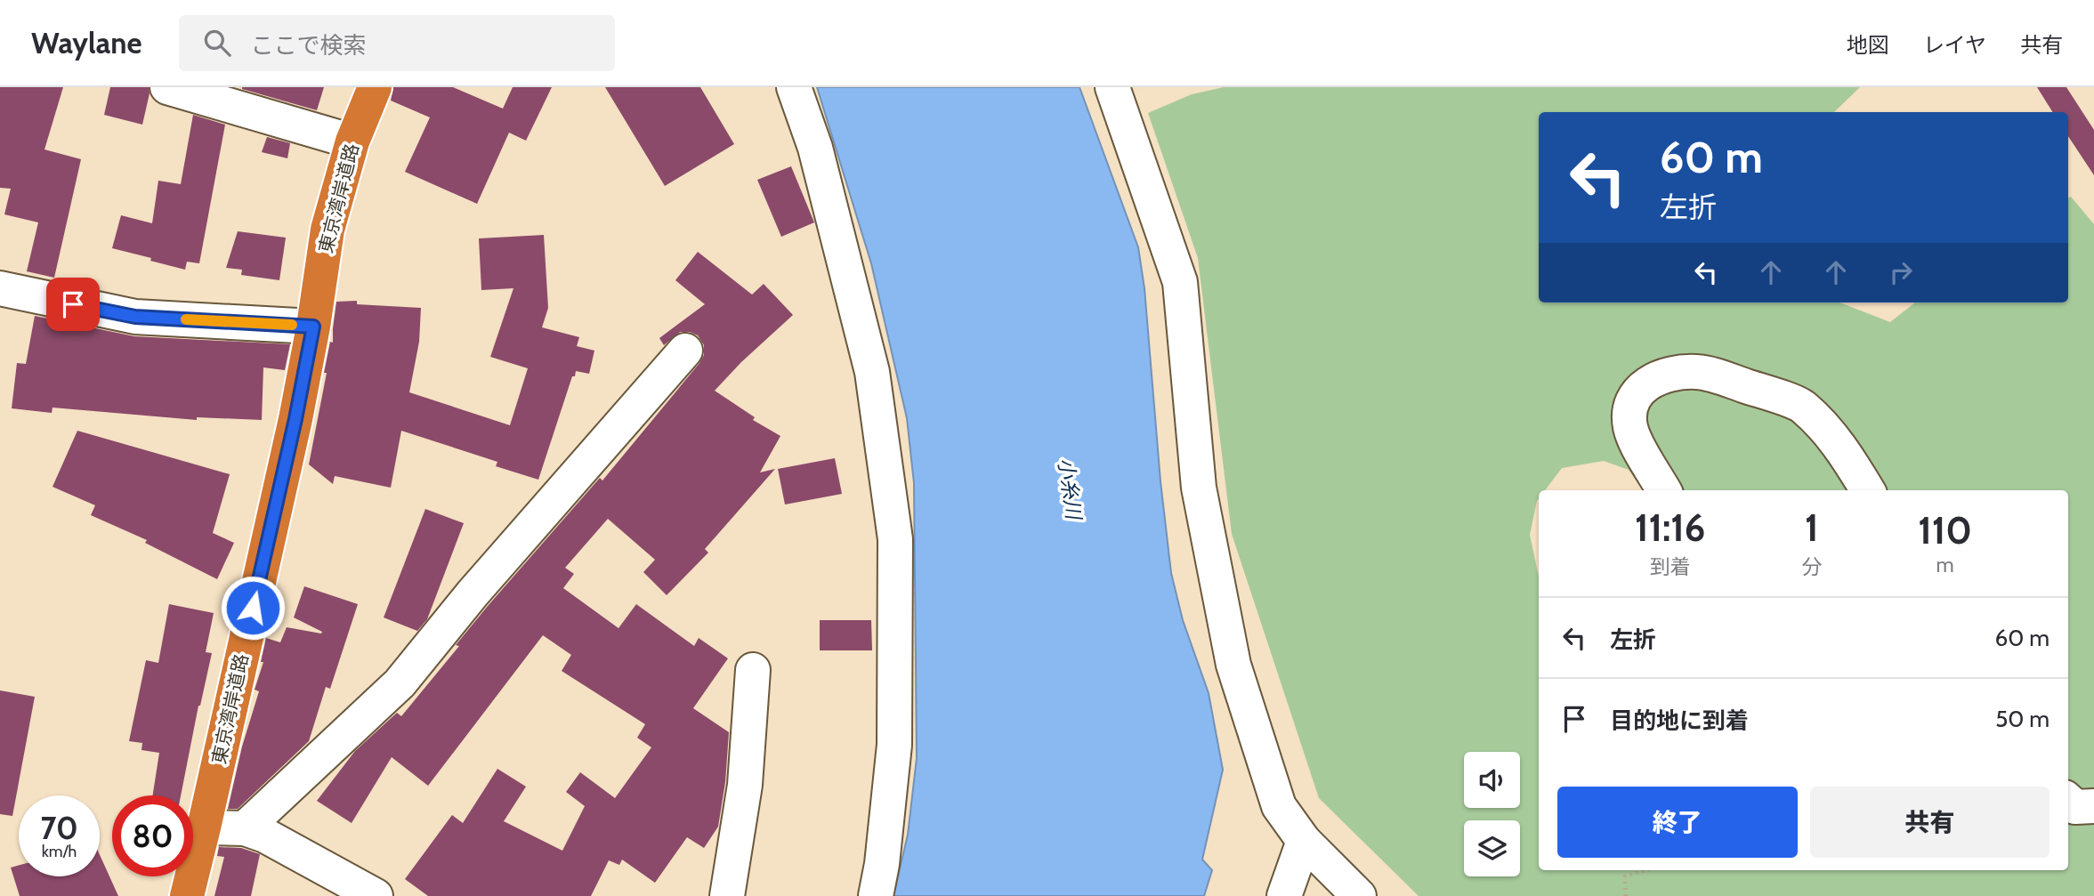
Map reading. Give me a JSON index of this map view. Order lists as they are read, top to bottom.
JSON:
{
  "streets": {
    "highway": ["東京湾岸道路"]
  },
  "water": ["小糸川"],
  "page": {
    "header": "Waylane",
    "search": "ここで検索",
    "nav": ["地図", "レイヤ", "共有"],
    "turn": ["60 m", "左折"],
    "eta": [
      "11:16",
      "到着",
      "1",
      "分",
      "110",
      "m"
    ],
    "list": [
      {
        "name": "左折",
        "value": "60 m"
      },
      {
        "name": "目的地に到着",
        "value": "50 m"
      }
    ],
    "buttons": ["終了", "共有"],
    "speed": "70 km/h",
    "limit": "80"
  }
}
